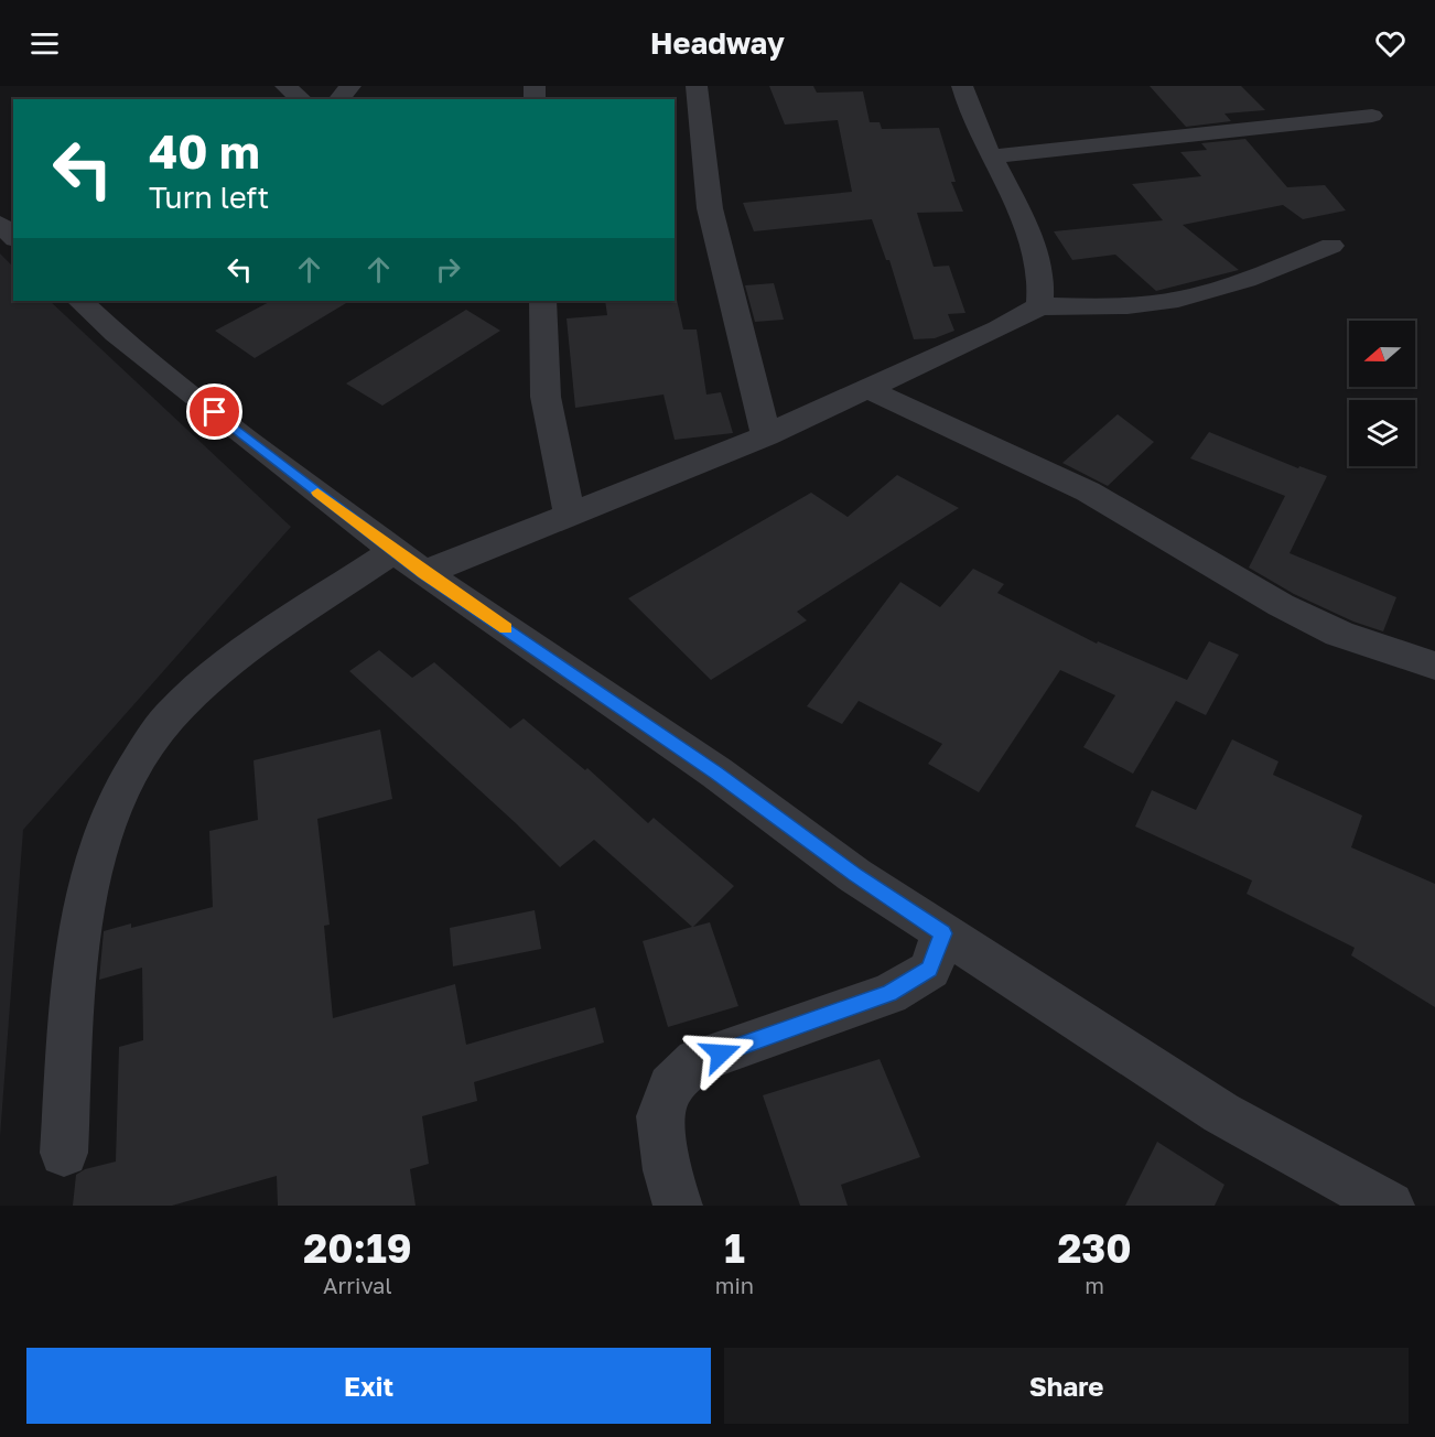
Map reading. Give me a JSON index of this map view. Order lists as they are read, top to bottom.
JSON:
{
  "north": "left",
  "page": {
    "header": "Headway",
    "turn": ["40 m", "Turn left"],
    "eta": [
      "20:19",
      "Arrival",
      "1",
      "min",
      "230",
      "m"
    ],
    "buttons": ["Exit", "Share"]
  }
}
